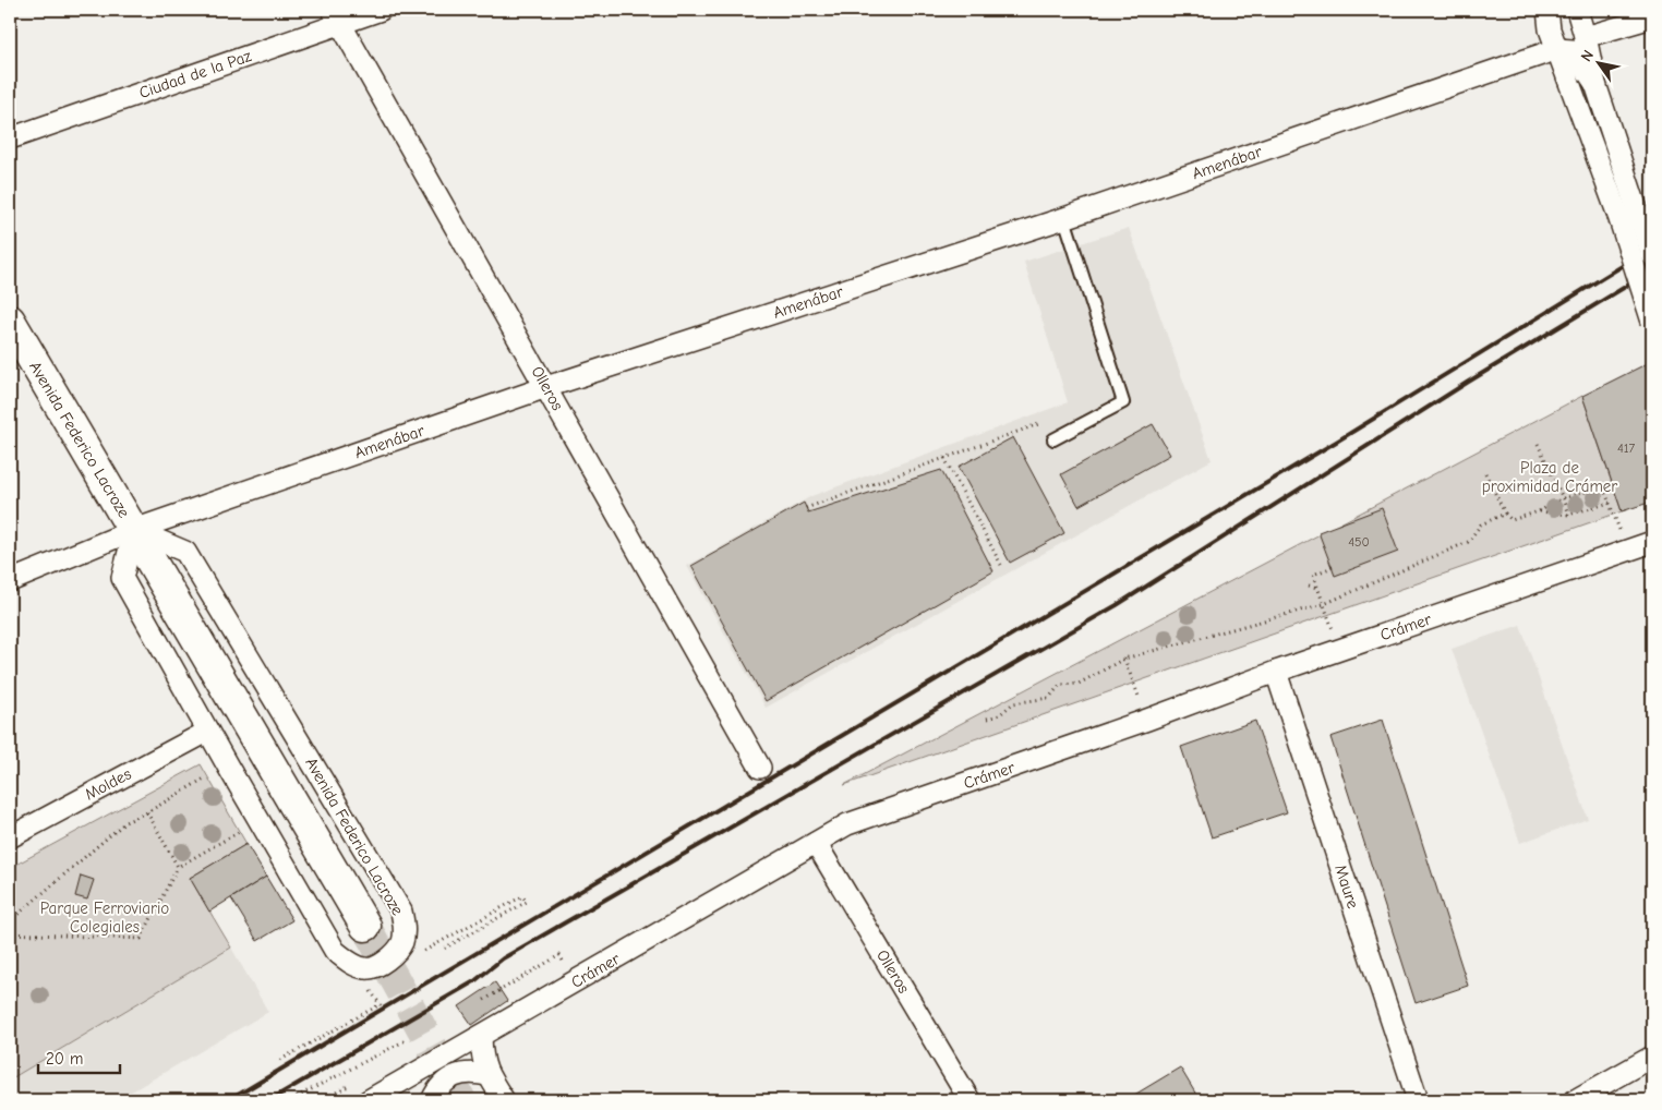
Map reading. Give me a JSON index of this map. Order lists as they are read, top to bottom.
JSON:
{
  "streets": {
    "main road": ["Avenida Federico Lacroze"],
    "street": [
      "Ciudad de la Paz",
      "Amenábar",
      "Olleros",
      "Crámer",
      "Moldes",
      "Maure"
    ]
  },
  "crossings": [
    ["Ciudad de la Paz", "Olleros"],
    ["Amenábar", "Olleros"],
    ["Amenábar", "Avenida Federico Lacroze"],
    ["Olleros", "Crámer"],
    ["Avenida Federico Lacroze", "Moldes"],
    ["Crámer", "Maure"]
  ],
  "parks": ["Plaza de proximidad Crámer", "Parque Ferroviario Colegiales"],
  "house_numbers": ["417", "450"],
  "scale_bar": "20 m",
  "north": "top left"
}
